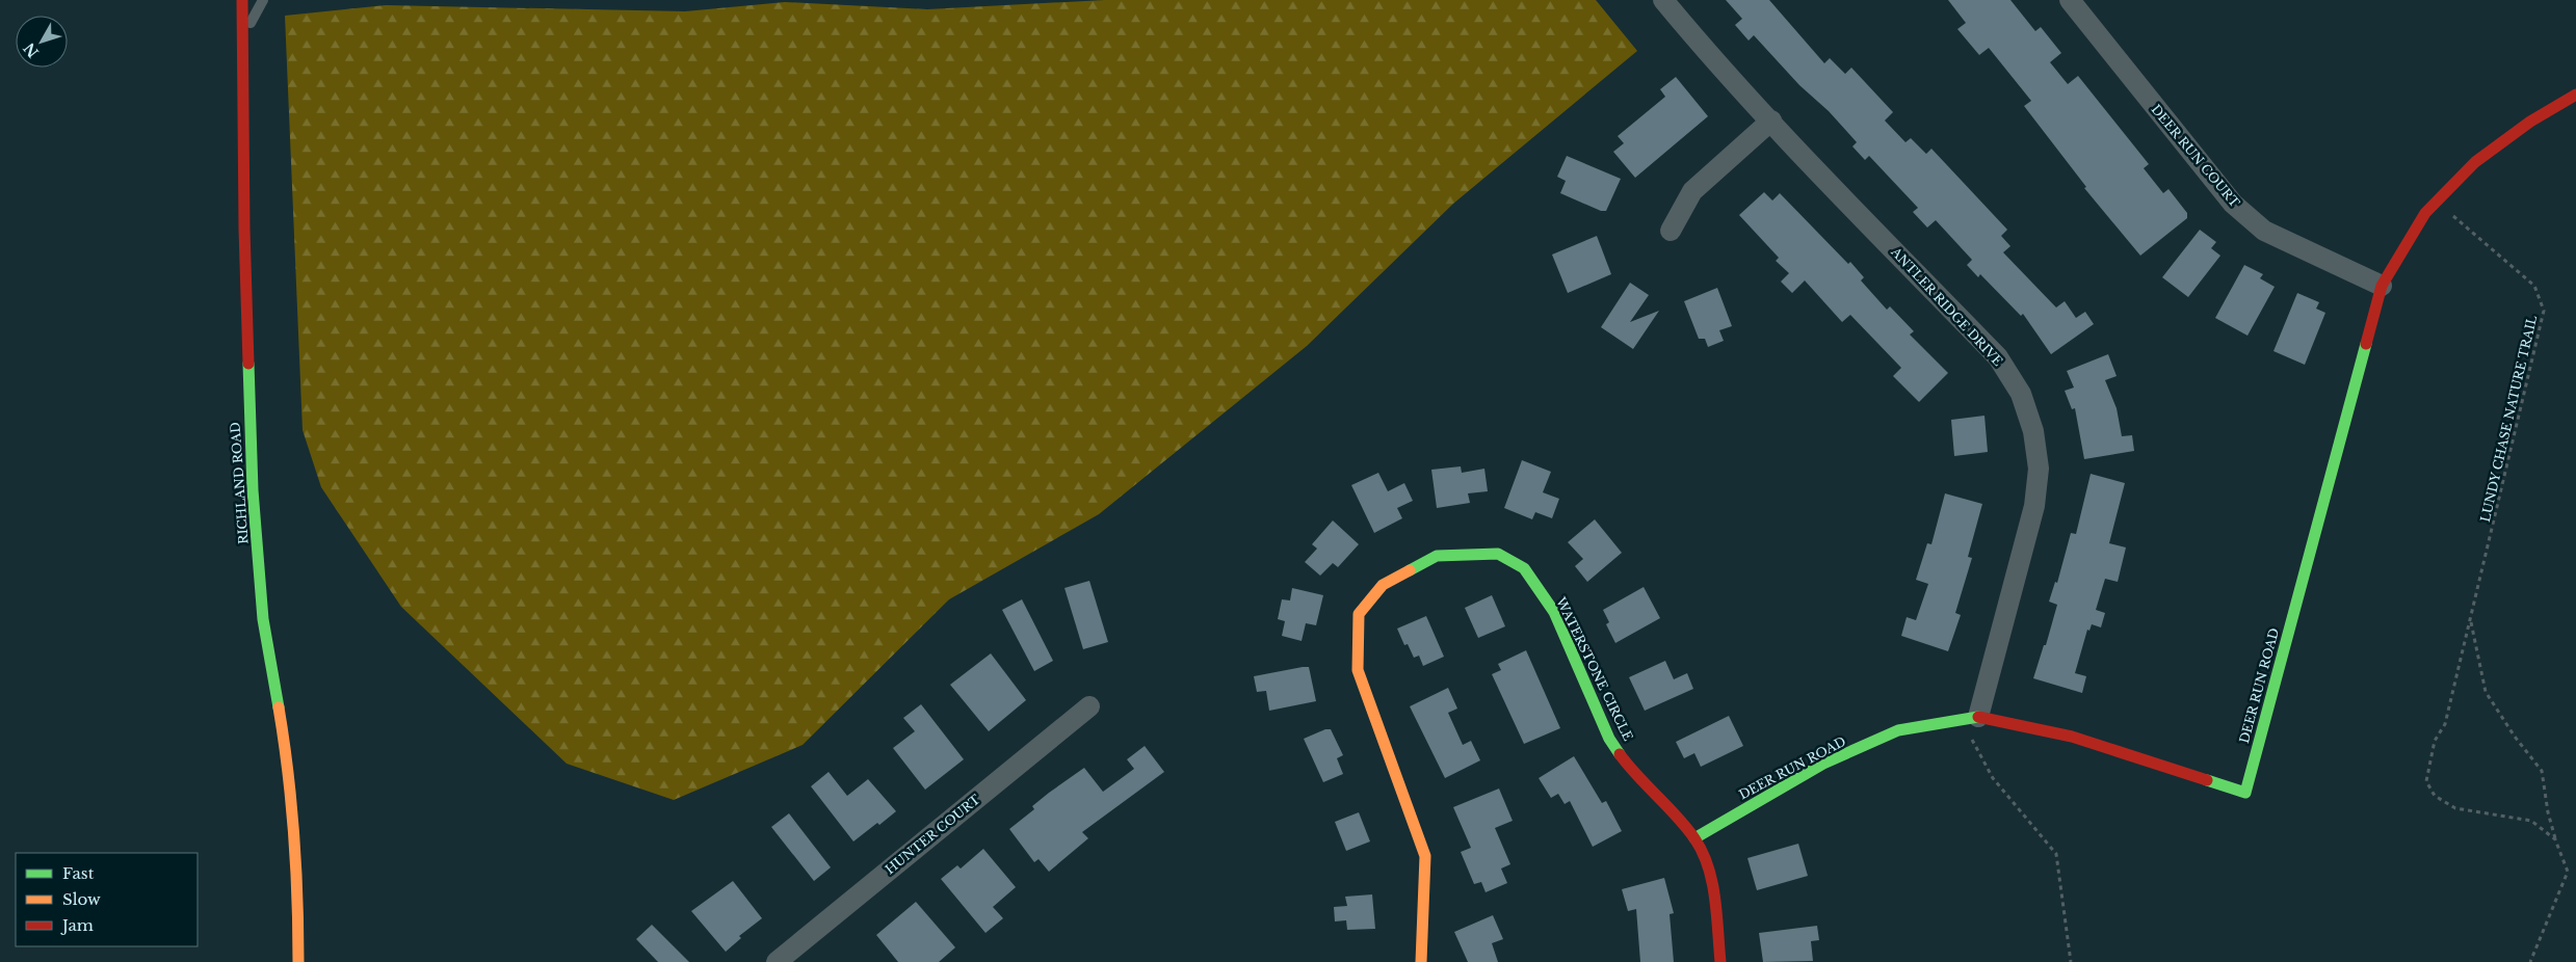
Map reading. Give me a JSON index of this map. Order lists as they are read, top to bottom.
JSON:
{
  "streets": {
    "street": [
      "DEER RUN COURT",
      "ANTLER RIDGE DRIVE",
      "RICHLAND ROAD",
      "WATERSTONE CIRCLE",
      "DEER RUN ROAD",
      "HUNTER COURT"
    ],
    "path": ["LUNDY CHASE NATURE TRAIL"]
  },
  "crossings": [
    ["DEER RUN COURT", "DEER RUN ROAD"],
    ["ANTLER RIDGE DRIVE", "DEER RUN ROAD"],
    ["LUNDY CHASE NATURE TRAIL", "DEER RUN ROAD"],
    ["WATERSTONE CIRCLE", "DEER RUN ROAD"]
  ],
  "legend": ["Fast", "Slow", "Jam"],
  "north": "bottom left"
}
